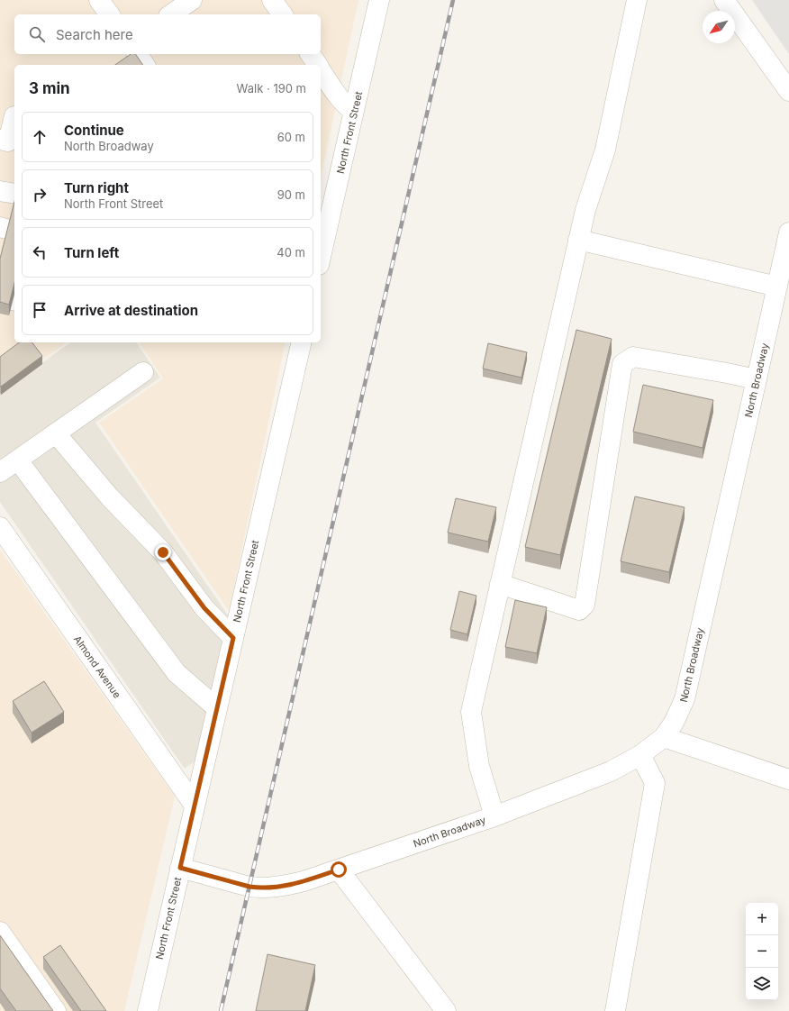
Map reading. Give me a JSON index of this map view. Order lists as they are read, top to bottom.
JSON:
{
  "streets": {
    "street": ["North Front Street", "North Broadway", "Almond Avenue"]
  },
  "crossings": [
    ["North Front Street", "North Broadway"],
    ["North Front Street", "Almond Avenue"]
  ],
  "north": "bottom left",
  "page": {
    "search": "Search here",
    "heading": ["3 min", "Walk · 190 m"],
    "list": [
      ["Continue", "North Broadway", "60 m"],
      ["Turn right", "North Front Street", "90 m"],
      ["Turn left", "40 m"],
      "Arrive at destination"
    ],
    "map_buttons": ["+", "−"]
  }
}
